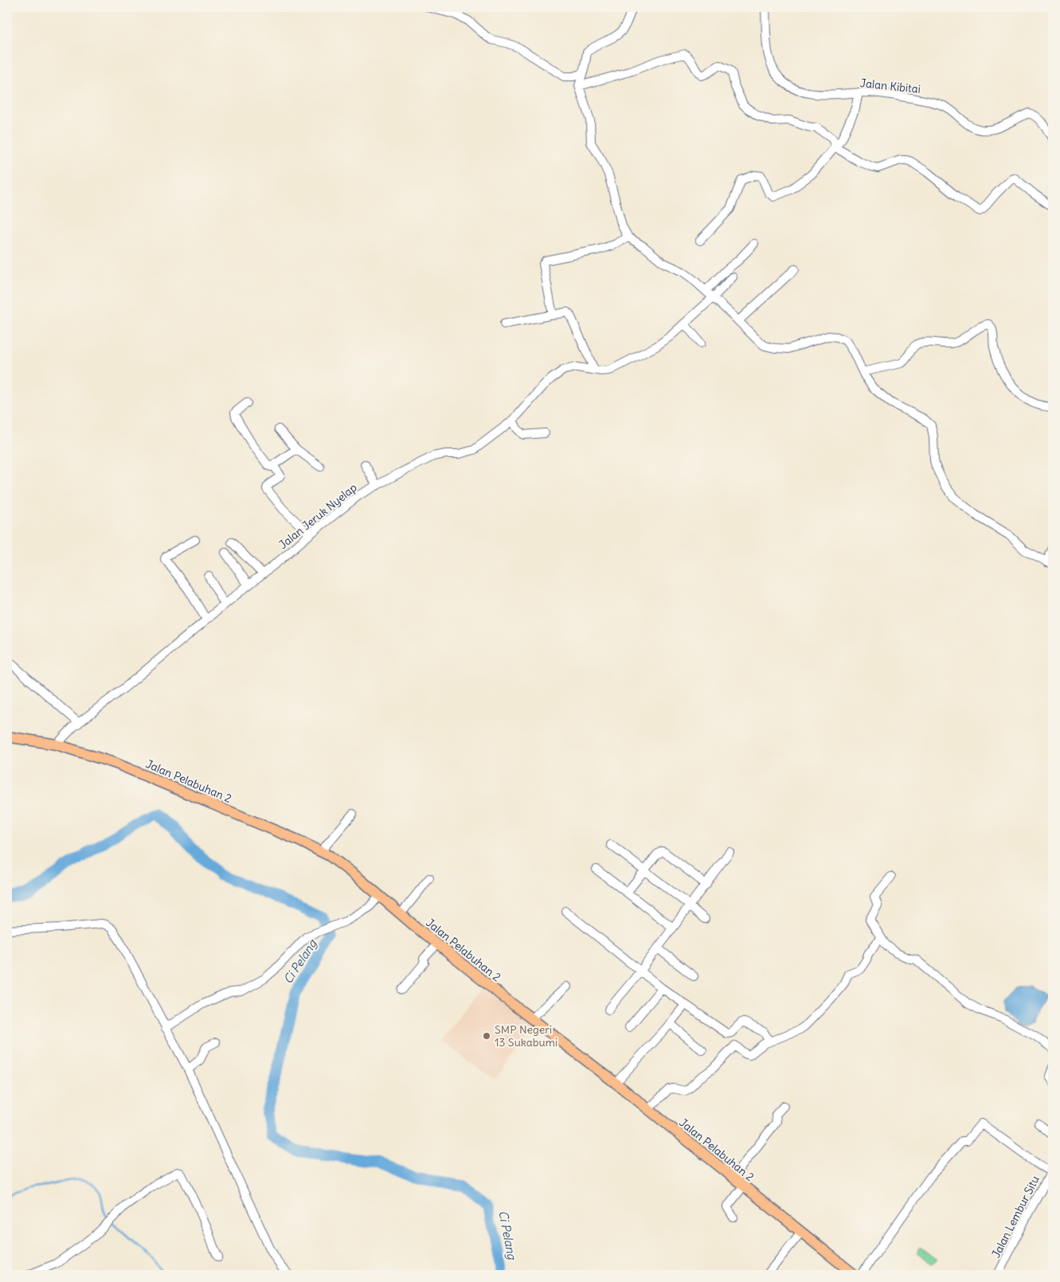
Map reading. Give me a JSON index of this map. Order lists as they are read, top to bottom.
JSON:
{
  "streets": {
    "main road": ["Jalan Pelabuhan 2"],
    "street": ["Jalan Kibitai", "Jalan Jeruk Nyelap", "Jalan Lembur Situ"]
  },
  "crossings": [
    ["Jalan Jeruk Nyelap", "Jalan Pelabuhan 2"]
  ],
  "water": ["Ci Pelang"],
  "places": ["SMP Negeri 13 Sukabumi"]
}
